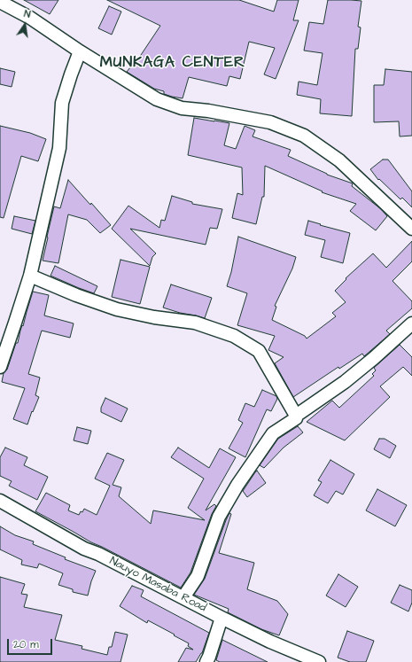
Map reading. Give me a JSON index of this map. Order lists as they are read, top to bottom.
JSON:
{
  "streets": {
    "street": ["Nauyo Masaba Road"]
  },
  "districts": ["MUNKAGA CENTER"],
  "scale_bar": "20 m",
  "north": "top"
}
